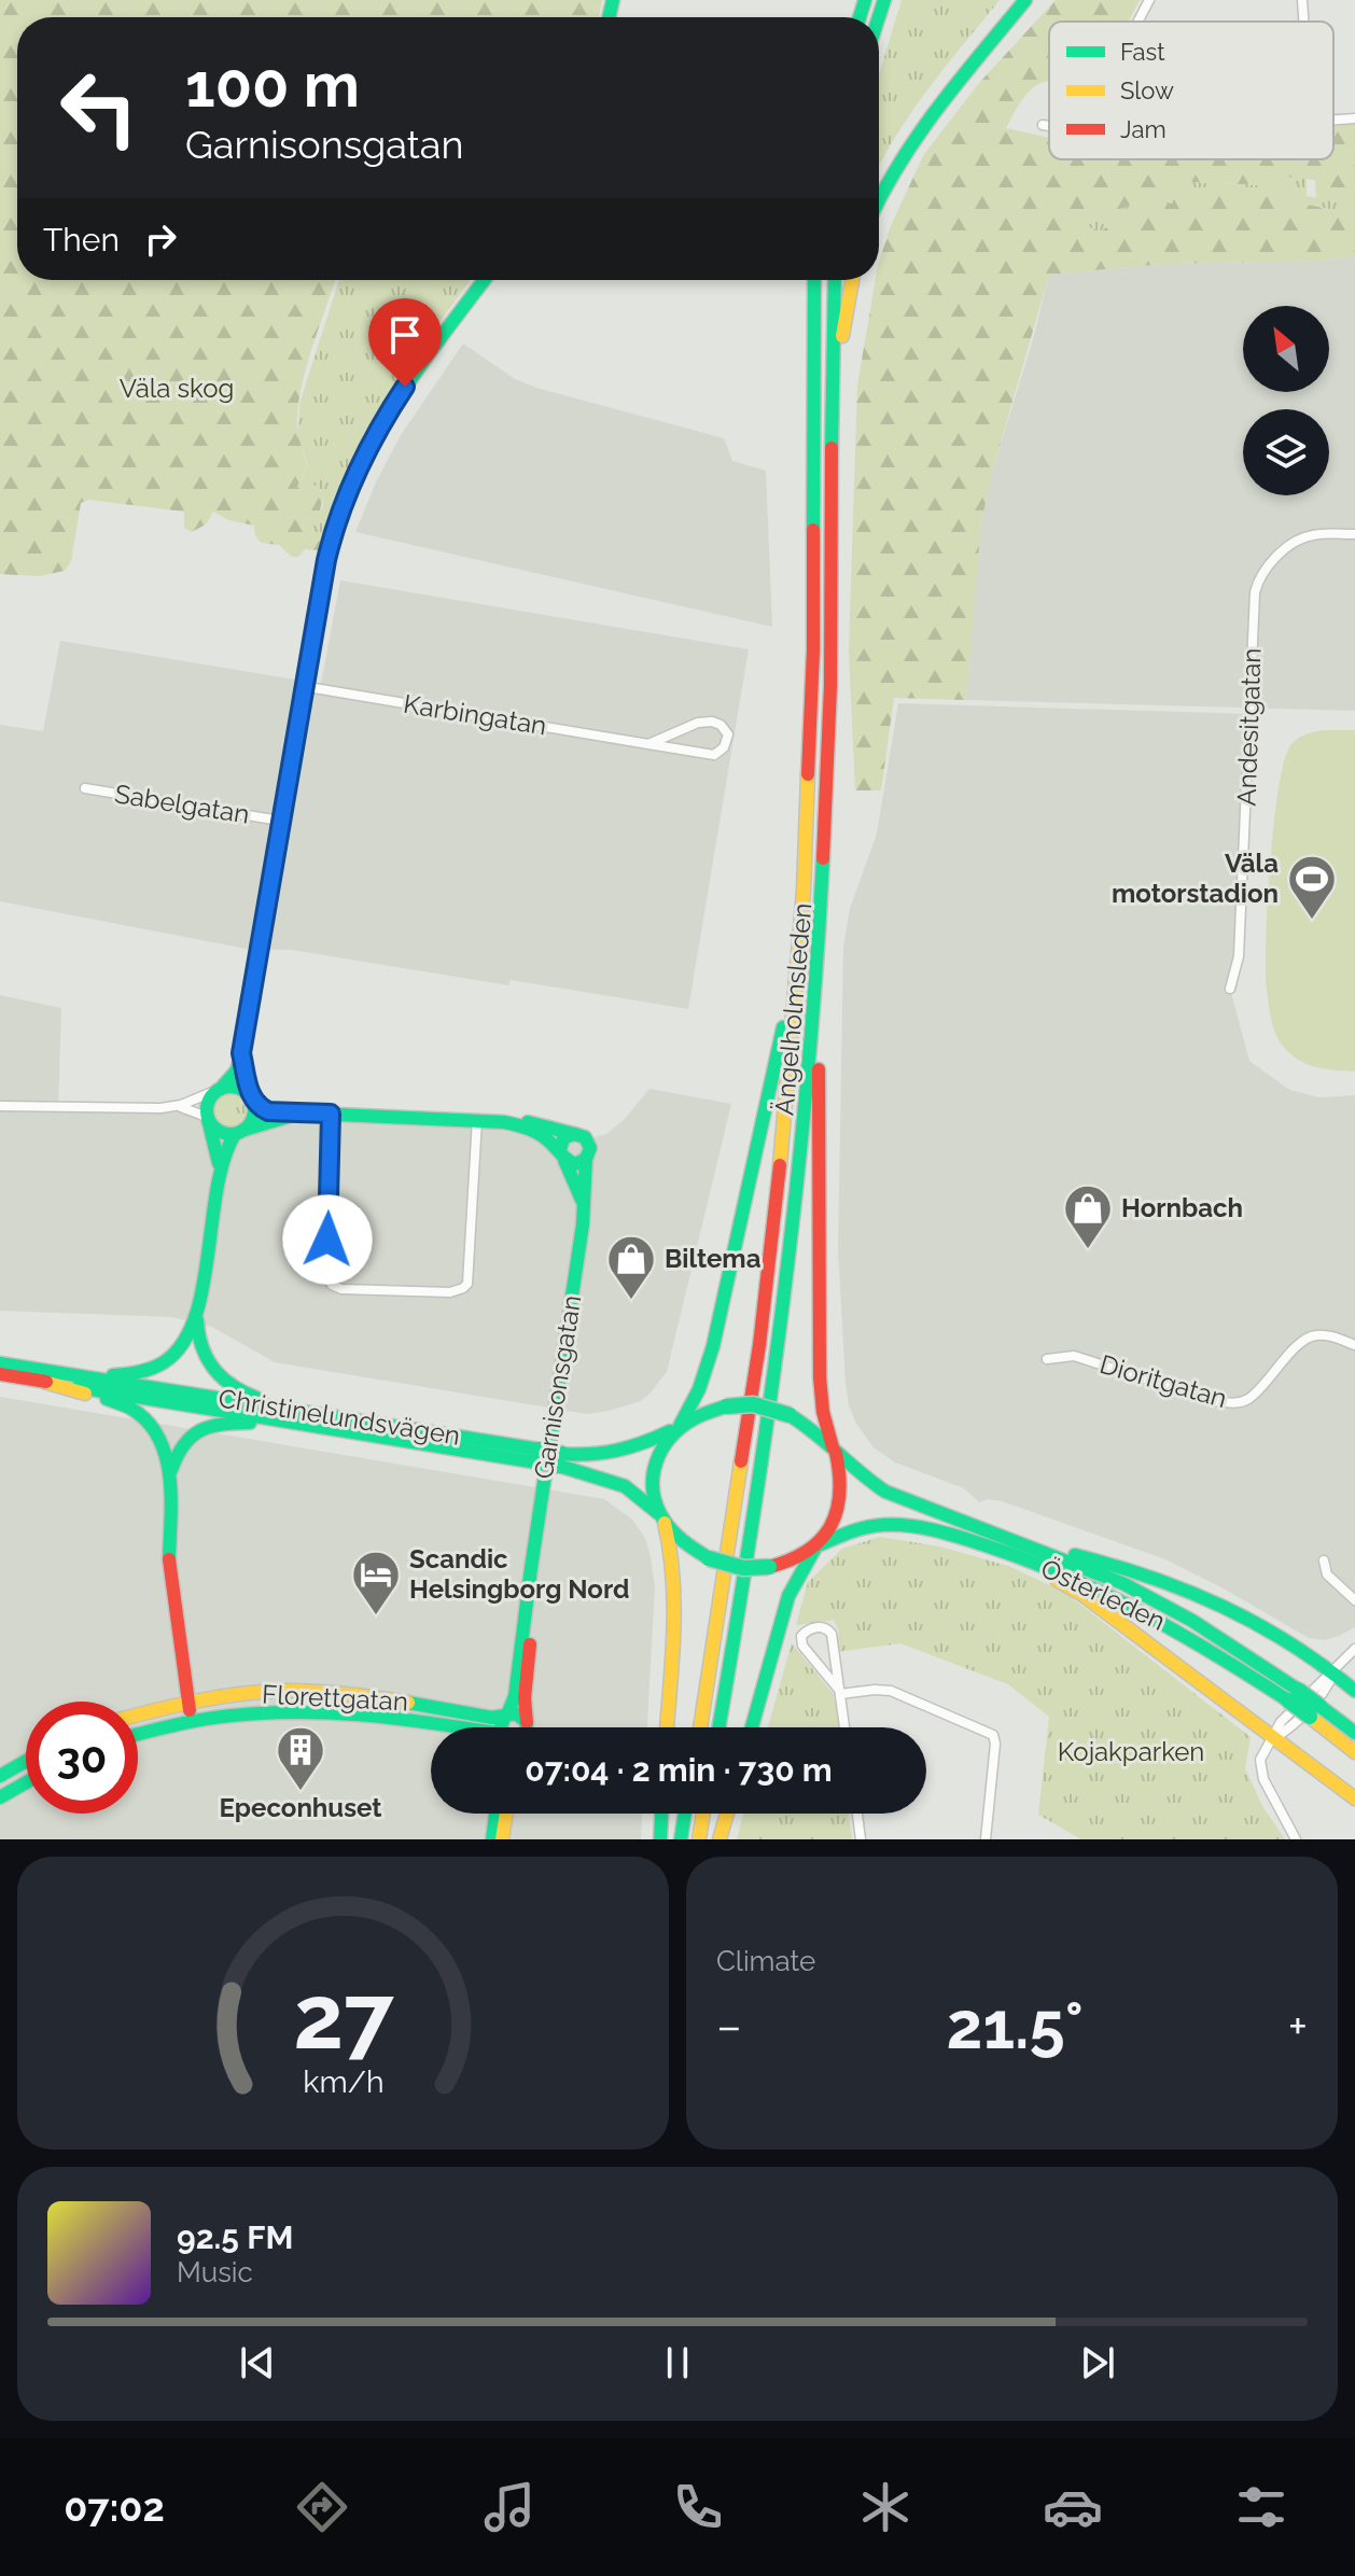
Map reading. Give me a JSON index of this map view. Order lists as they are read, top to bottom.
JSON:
{
  "streets": {
    "main road": [
      "Ängelholmsleden",
      "Garnisonsgatan",
      "Christinelundsvägen",
      "Österleden",
      "Florettgatan"
    ],
    "street": [
      "Karbingatan",
      "Andesitgatan",
      "Sabelgatan",
      "Dioritgatan"
    ]
  },
  "crossings": [
    ["Garnisonsgatan", "Florettgatan"],
    ["Christinelundsvägen", "Österleden"]
  ],
  "parks": ["Väla skog", "Kojakparken"],
  "places": {
    "sports": ["Väla motorstadion"],
    "shop": ["Hornbach", "Biltema"],
    "hotel": ["Scandic Helsingborg Nord"],
    "building": ["Epeconhuset"]
  },
  "legend": ["Fast", "Slow", "Jam"],
  "north": "top left",
  "page": {
    "turn": ["100 m", "Garnisonsgatan"],
    "then": "Then",
    "limit": "30",
    "trip": "07:04 · 2 min · 730 m",
    "tile": "Climate",
    "heat": ["−", "21.5°", "+"],
    "song": ["92.5 FM", "Music"],
    "tabs": "07:02",
    "gauge": ["27", "km/h"]
  }
}
